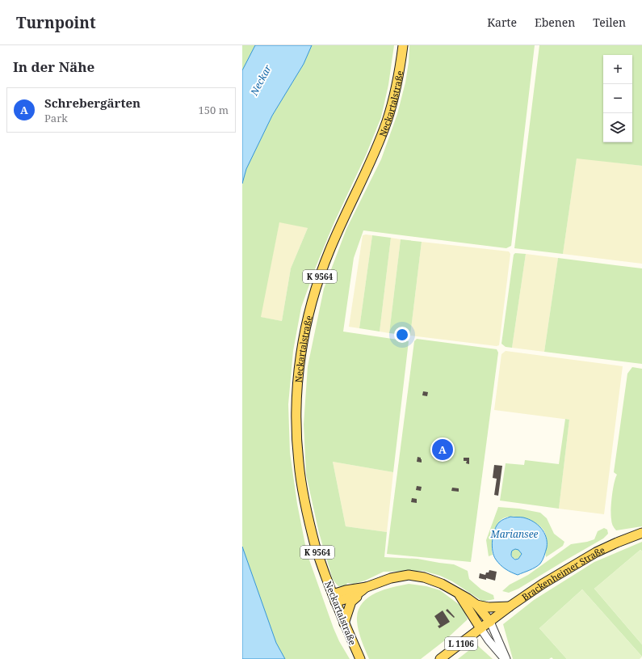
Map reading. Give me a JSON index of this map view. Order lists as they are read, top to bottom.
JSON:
{
  "streets": {
    "main road": [
      "Neckartalstraße",
      "K 9564",
      "Brackenheimer Straße",
      "L 1106"
    ]
  },
  "water": ["Neckar", "Mariansee"],
  "page": {
    "header": "Turnpoint",
    "nav": ["Karte", "Ebenen", "Teilen"],
    "heading": "In der Nähe",
    "map_buttons": ["+", "−"],
    "list": [
      {
        "mark": "A",
        "name": "Schrebergärten",
        "note": "Park",
        "value": "150 m"
      }
    ],
    "pins": "A"
  }
}
